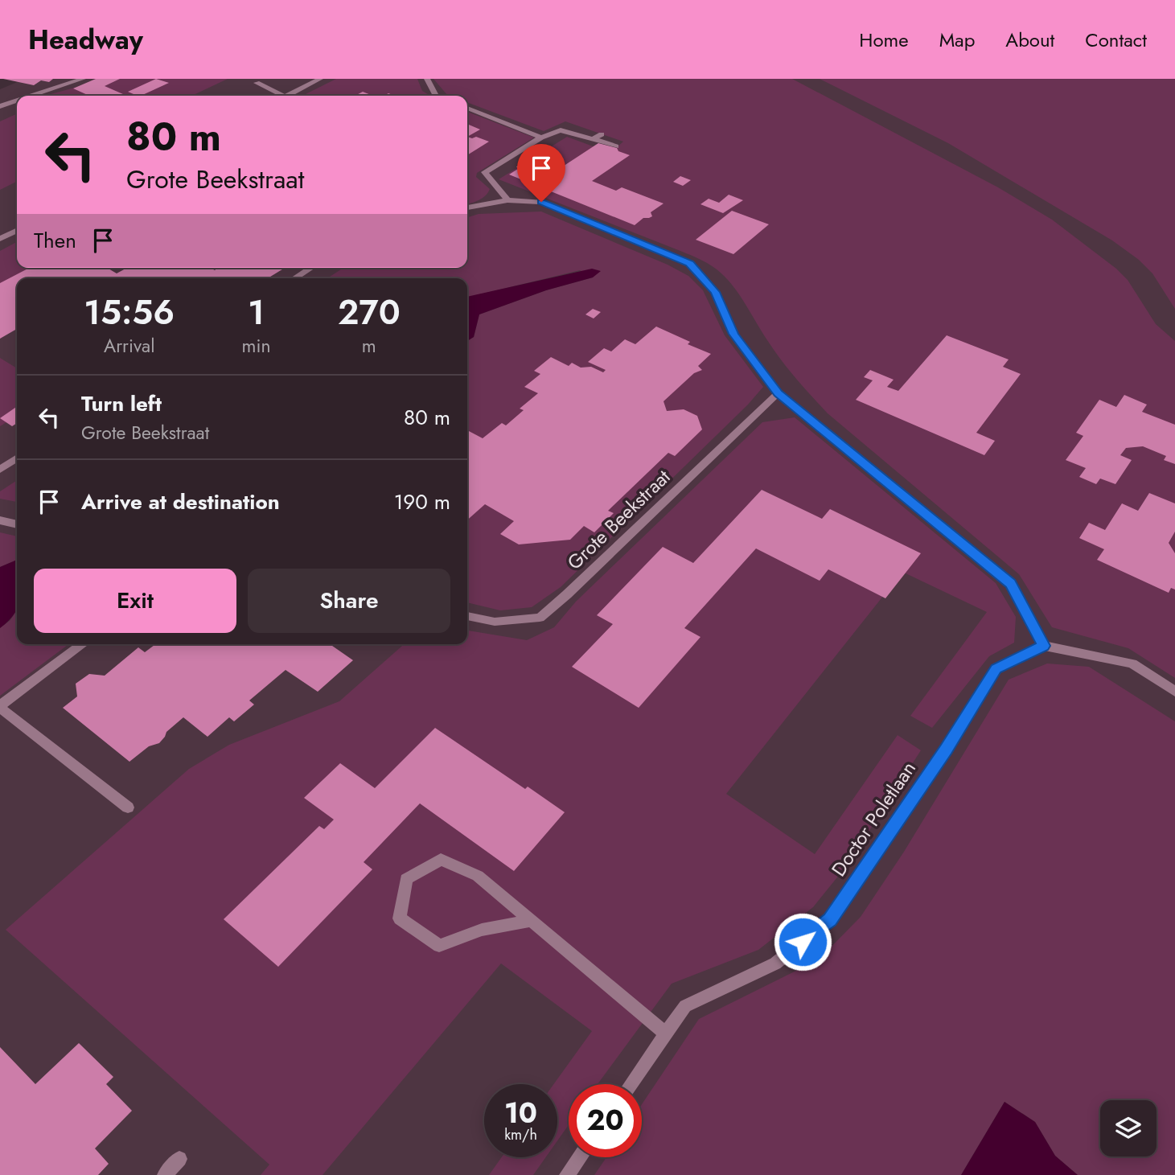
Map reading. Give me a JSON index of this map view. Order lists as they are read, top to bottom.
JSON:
{
  "streets": {
    "street": ["Grote Beekstraat", "Doctor Poletlaan"]
  },
  "page": {
    "header": "Headway",
    "nav": [
      "Home",
      "Map",
      "About",
      "Contact"
    ],
    "turn": ["80 m", "Grote Beekstraat"],
    "then": "Then",
    "eta": [
      "15:56",
      "Arrival",
      "1",
      "min",
      "270",
      "m"
    ],
    "list": [
      {
        "name": "Turn left",
        "note": "Grote Beekstraat",
        "value": "80 m"
      },
      {
        "name": "Arrive at destination",
        "value": "190 m"
      }
    ],
    "buttons": ["Exit", "Share"],
    "speed": "10 km/h",
    "limit": "20"
  }
}
